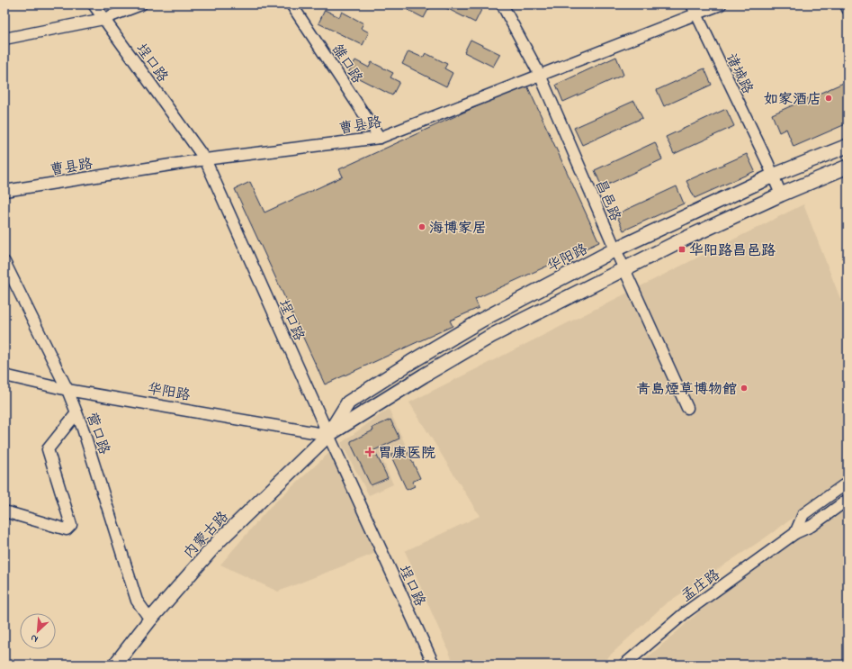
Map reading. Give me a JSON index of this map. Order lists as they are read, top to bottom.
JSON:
{
  "streets": {
    "main road": ["华阳路", "内蒙古路"],
    "street": [
      "埕口路",
      "雒口路",
      "诸城路",
      "曹县路",
      "昌邑路",
      "营口路",
      "孟庄路"
    ]
  },
  "crossings": [
    ["埕口路", "曹县路"],
    ["埕口路", "华阳路"],
    ["埕口路", "内蒙古路"],
    ["雒口路", "曹县路"],
    ["诸城路", "曹县路"],
    ["诸城路", "华阳路"],
    ["曹县路", "昌邑路"],
    ["昌邑路", "华阳路"],
    ["华阳路", "营口路"],
    ["华阳路", "内蒙古路"],
    ["营口路", "内蒙古路"]
  ],
  "places": {
    "other": ["如家酒店", "海博家居", "青島煙草博物館"],
    "transit": ["华阳路昌邑路"],
    "health": ["胃康医院"]
  },
  "north": "bottom left"
}
